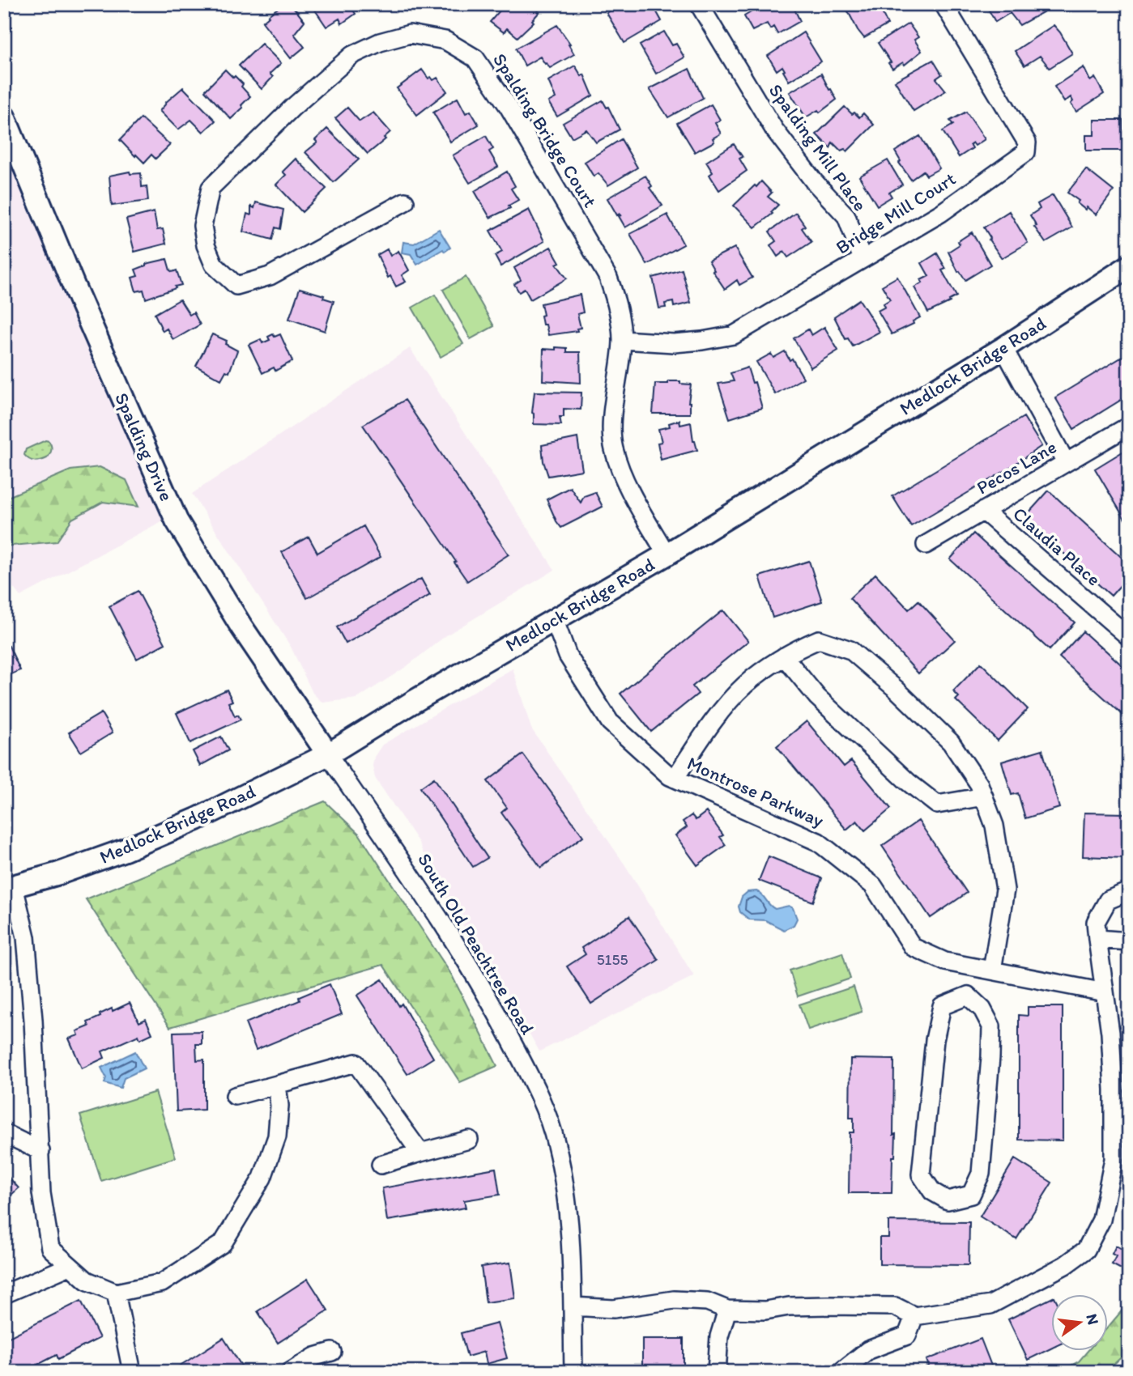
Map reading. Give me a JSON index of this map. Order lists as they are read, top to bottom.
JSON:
{
  "streets": {
    "main road": ["Medlock Bridge Road", "Spalding Drive"],
    "street": [
      "Spalding Bridge Court",
      "Spalding Mill Place",
      "Bridge Mill Court",
      "Pecos Lane",
      "Claudia Place",
      "Montrose Parkway",
      "South Old Peachtree Road"
    ]
  },
  "crossings": [
    ["Spalding Bridge Court", "Bridge Mill Court"],
    ["Spalding Bridge Court", "Medlock Bridge Road"],
    ["Spalding Mill Place", "Bridge Mill Court"],
    ["Medlock Bridge Road", "Spalding Drive"],
    ["Medlock Bridge Road", "Montrose Parkway"],
    ["Medlock Bridge Road", "South Old Peachtree Road"],
    ["Spalding Drive", "South Old Peachtree Road"],
    ["Pecos Lane", "Claudia Place"]
  ],
  "house_numbers": ["5155"],
  "north": "right"
}
